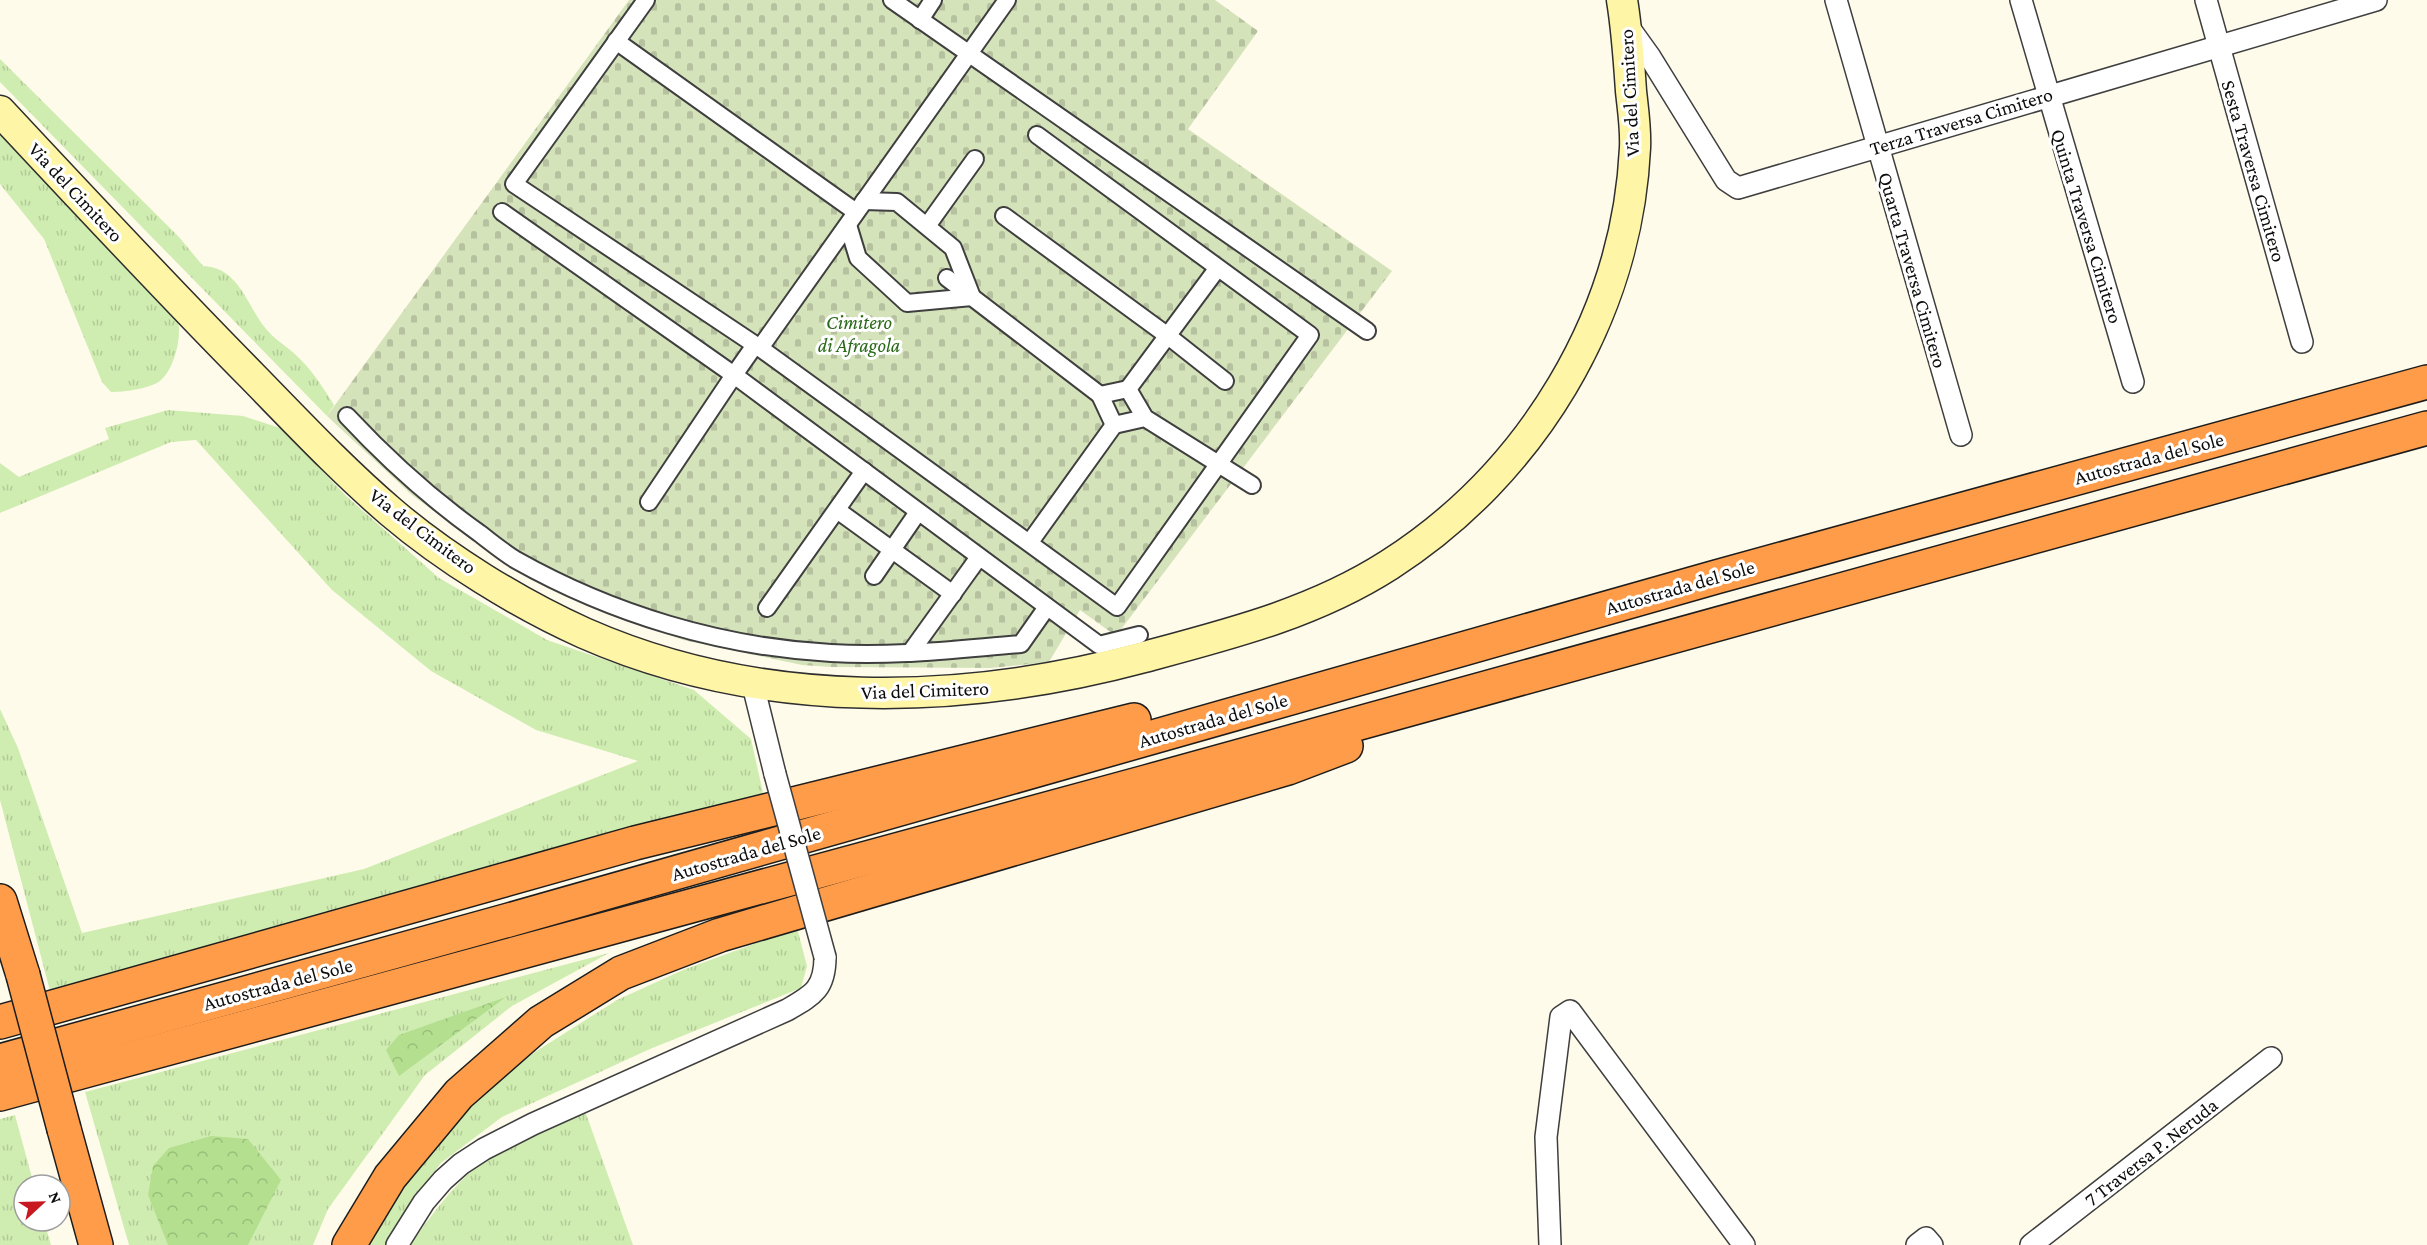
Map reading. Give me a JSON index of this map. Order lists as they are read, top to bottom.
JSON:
{
  "streets": {
    "highway": ["Autostrada del Sole"],
    "main road": ["Via del Cimitero"],
    "street": [
      "Terza Traversa Cimitero",
      "Sesta Traversa Cimitero",
      "Quinta Traversa Cimitero",
      "Quarta Traversa Cimitero",
      "7 Traversa P. Neruda"
    ]
  },
  "crossings": [
    ["Via del Cimitero", "Terza Traversa Cimitero"],
    ["Terza Traversa Cimitero", "Sesta Traversa Cimitero"],
    ["Terza Traversa Cimitero", "Quinta Traversa Cimitero"],
    ["Terza Traversa Cimitero", "Quarta Traversa Cimitero"]
  ],
  "parks": ["Cimitero di Afragola"],
  "north": "right"
}
